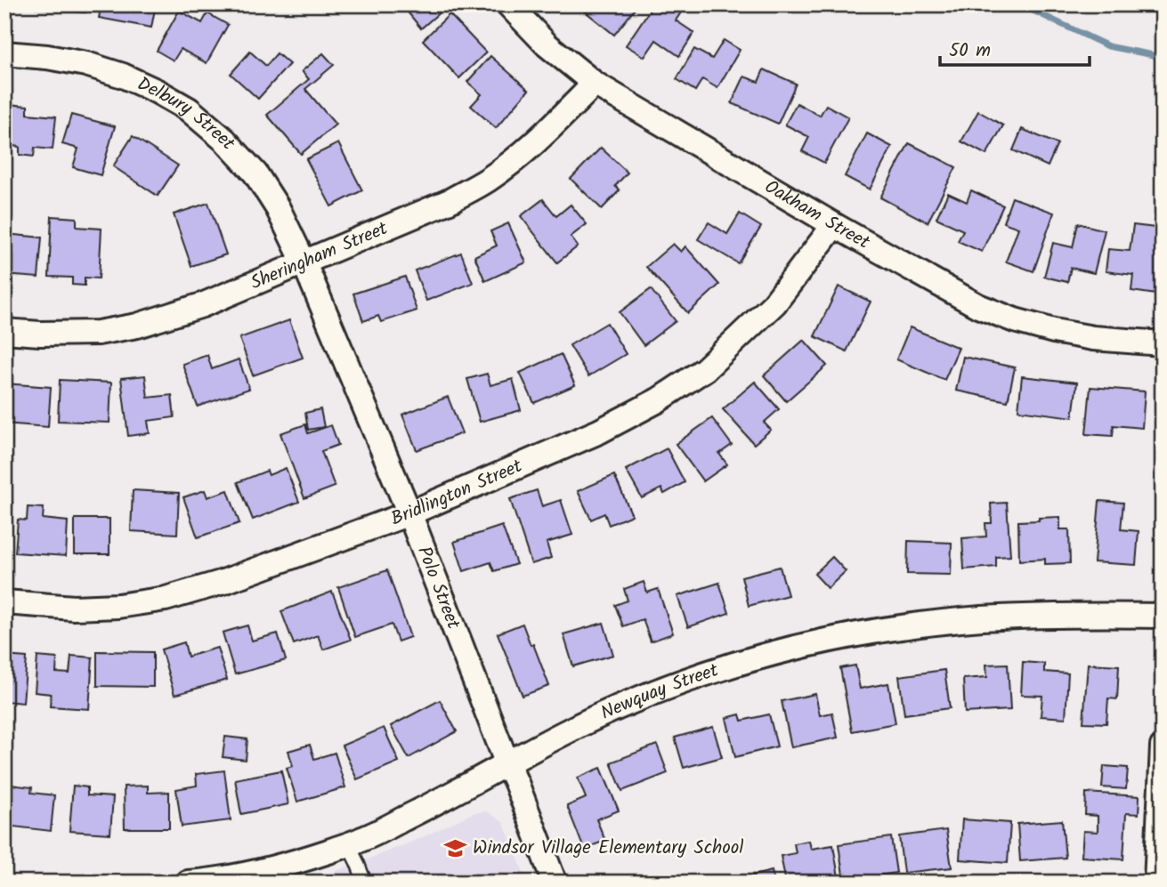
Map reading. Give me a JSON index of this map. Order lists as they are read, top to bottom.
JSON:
{
  "streets": {
    "street": [
      "Delbury Street",
      "Oakham Street",
      "Sheringham Street",
      "Bridlington Street",
      "Polo Street",
      "Newquay Street"
    ]
  },
  "crossings": [
    ["Delbury Street", "Sheringham Street"],
    ["Delbury Street", "Polo Street"],
    ["Oakham Street", "Sheringham Street"],
    ["Oakham Street", "Bridlington Street"],
    ["Sheringham Street", "Polo Street"],
    ["Bridlington Street", "Polo Street"],
    ["Polo Street", "Newquay Street"]
  ],
  "places": {
    "school or university": ["Windsor Village Elementary School"]
  },
  "scale_bar": "50 m"
}
